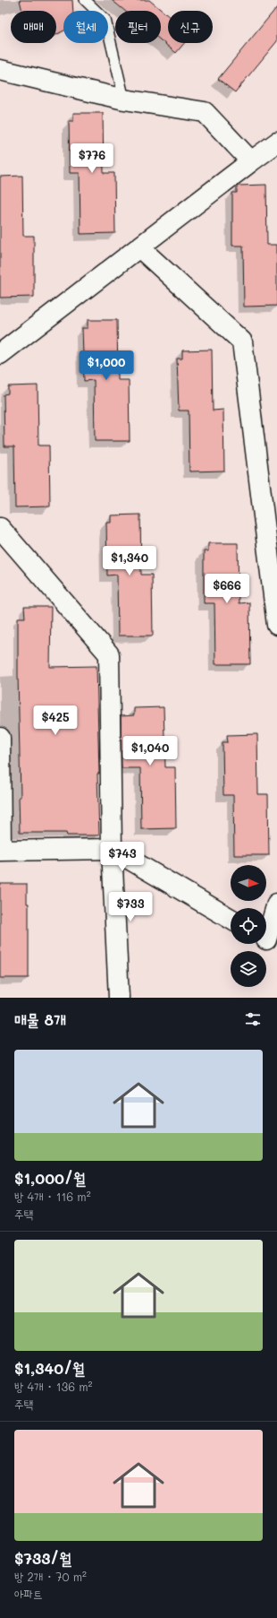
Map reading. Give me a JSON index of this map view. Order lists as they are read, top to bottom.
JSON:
{
  "north": "right",
  "page": {
    "chip": [
      "매매",
      "월세",
      "필터",
      "신규"
    ],
    "price": [
      "$776",
      "$1,000",
      "$1,340",
      "$666",
      "$425",
      "$1,040",
      "$743",
      "$733"
    ],
    "heading": "매물 8개",
    "list": [
      {
        "name": "$1,000/월",
        "note": "방 4개 · 116 m² · 주택"
      },
      {
        "name": "$1,340/월",
        "note": "방 4개 · 136 m² · 주택"
      },
      {
        "name": "$733/월",
        "note": "방 2개 · 70 m² · 아파트"
      }
    ]
  }
}
